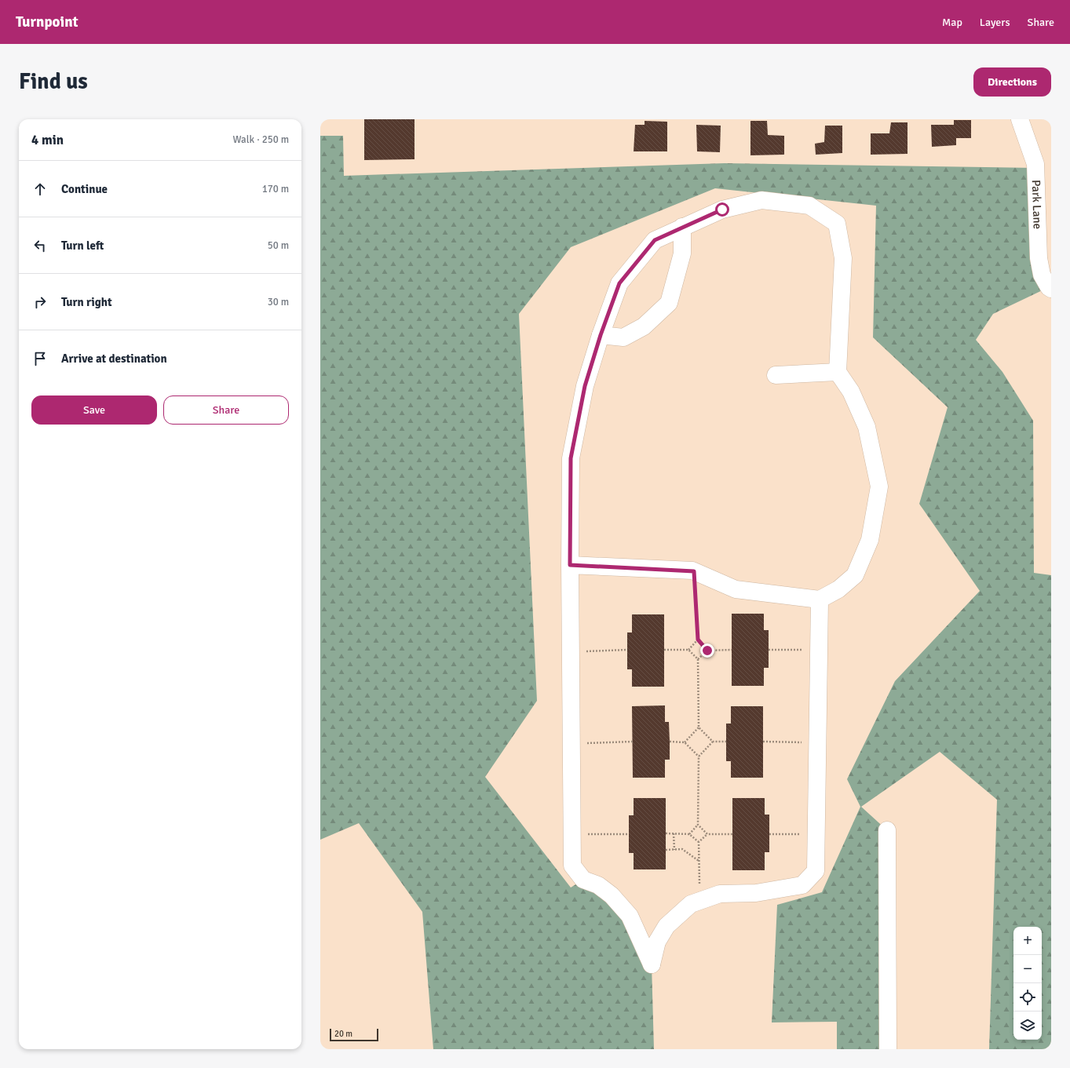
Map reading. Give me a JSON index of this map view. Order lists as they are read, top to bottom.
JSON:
{
  "streets": {
    "street": ["Park Lane"]
  },
  "scale_bar": "20 m",
  "page": {
    "header": "Turnpoint",
    "nav": ["Map", "Layers", "Share"],
    "buttons": [
      "Directions",
      ["Save", "Share"]
    ],
    "title": "Find us",
    "heading": ["4 min", "Walk · 250 m"],
    "list": [
      ["Continue", "170 m"],
      ["Turn left", "50 m"],
      ["Turn right", "30 m"],
      "Arrive at destination"
    ],
    "map_buttons": ["+", "−"],
    "scale": "20 m"
  }
}
